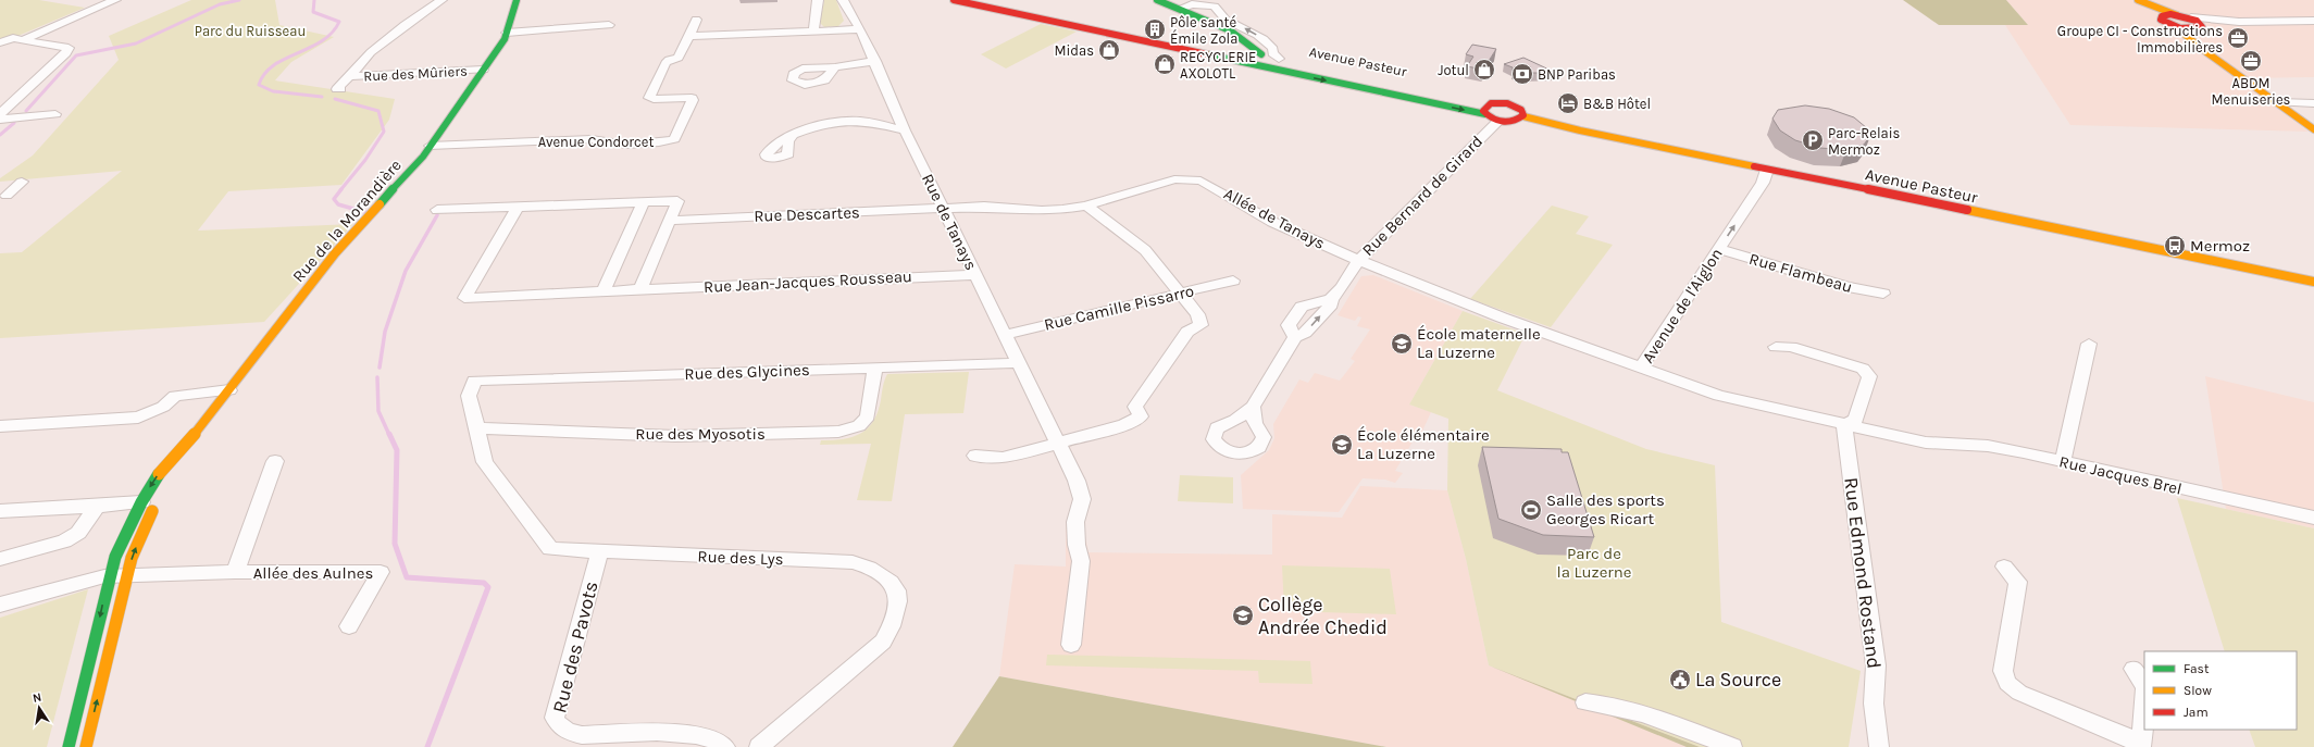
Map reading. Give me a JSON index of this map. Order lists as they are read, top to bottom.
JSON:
{
  "streets": {
    "street": [
      "Avenue Pasteur",
      "Rue des Mûriers",
      "Avenue Condorcet",
      "Rue Bernard de Girard",
      "Rue Descartes",
      "Allée de Tanays",
      "Rue de la Morandière",
      "Rue de Tanays",
      "Rue Flambeau",
      "Rue Jean-Jacques Rousseau",
      "Avenue de l'Aiglon",
      "Rue Camille Pissarro",
      "Rue des Glycines",
      "Rue des Myosotis",
      "Rue Jacques Brel",
      "Rue des Lys",
      "Allée des Aulnes",
      "Rue Edmond Rostand",
      "Rue des Pavots"
    ]
  },
  "crossings": [
    ["Avenue Pasteur", "Rue Bernard de Girard"],
    ["Avenue Pasteur", "Avenue de l'Aiglon"],
    ["Rue des Mûriers", "Rue de la Morandière"],
    ["Avenue Condorcet", "Rue de la Morandière"],
    ["Rue Bernard de Girard", "Allée de Tanays"],
    ["Rue Bernard de Girard", "Avenue de l'Aiglon"],
    ["Rue Descartes", "Allée de Tanays"],
    ["Rue Descartes", "Rue de Tanays"],
    ["Rue de la Morandière", "Allée des Aulnes"],
    ["Rue de Tanays", "Rue Jean-Jacques Rousseau"],
    ["Rue de Tanays", "Rue Camille Pissarro"],
    ["Rue de Tanays", "Rue des Glycines"],
    ["Rue Flambeau", "Avenue de l'Aiglon"],
    ["Avenue de l'Aiglon", "Rue Jacques Brel"],
    ["Avenue de l'Aiglon", "Rue Edmond Rostand"],
    ["Rue des Glycines", "Rue des Myosotis"],
    ["Rue des Glycines", "Rue des Lys"],
    ["Rue des Myosotis", "Rue des Lys"],
    ["Rue des Lys", "Rue des Pavots"]
  ],
  "parks": ["Parc du Ruisseau", "Parc de la Luzerne"],
  "places": {
    "building": ["Pôle santé Émile Zola"],
    "office": ["Groupe CI - Constructions Immobilières", "ABDM Menuiseries"],
    "shop": ["Midas", "RECYCLERIE AXOLOTL", "Jotul"],
    "bank": ["BNP Paribas"],
    "hotel": ["B&B Hôtel"],
    "parking": ["Parc-Relais Mermoz"],
    "bus stop": ["Mermoz"],
    "school or university": ["École maternelle La Luzerne", "École élémentaire La Luzerne", "Collège Andrée Chedid"],
    "sports": ["Salle des sports Georges Ricart"],
    "public building": ["La Source"]
  },
  "legend": ["Fast", "Slow", "Jam"],
  "north": "top"
}
